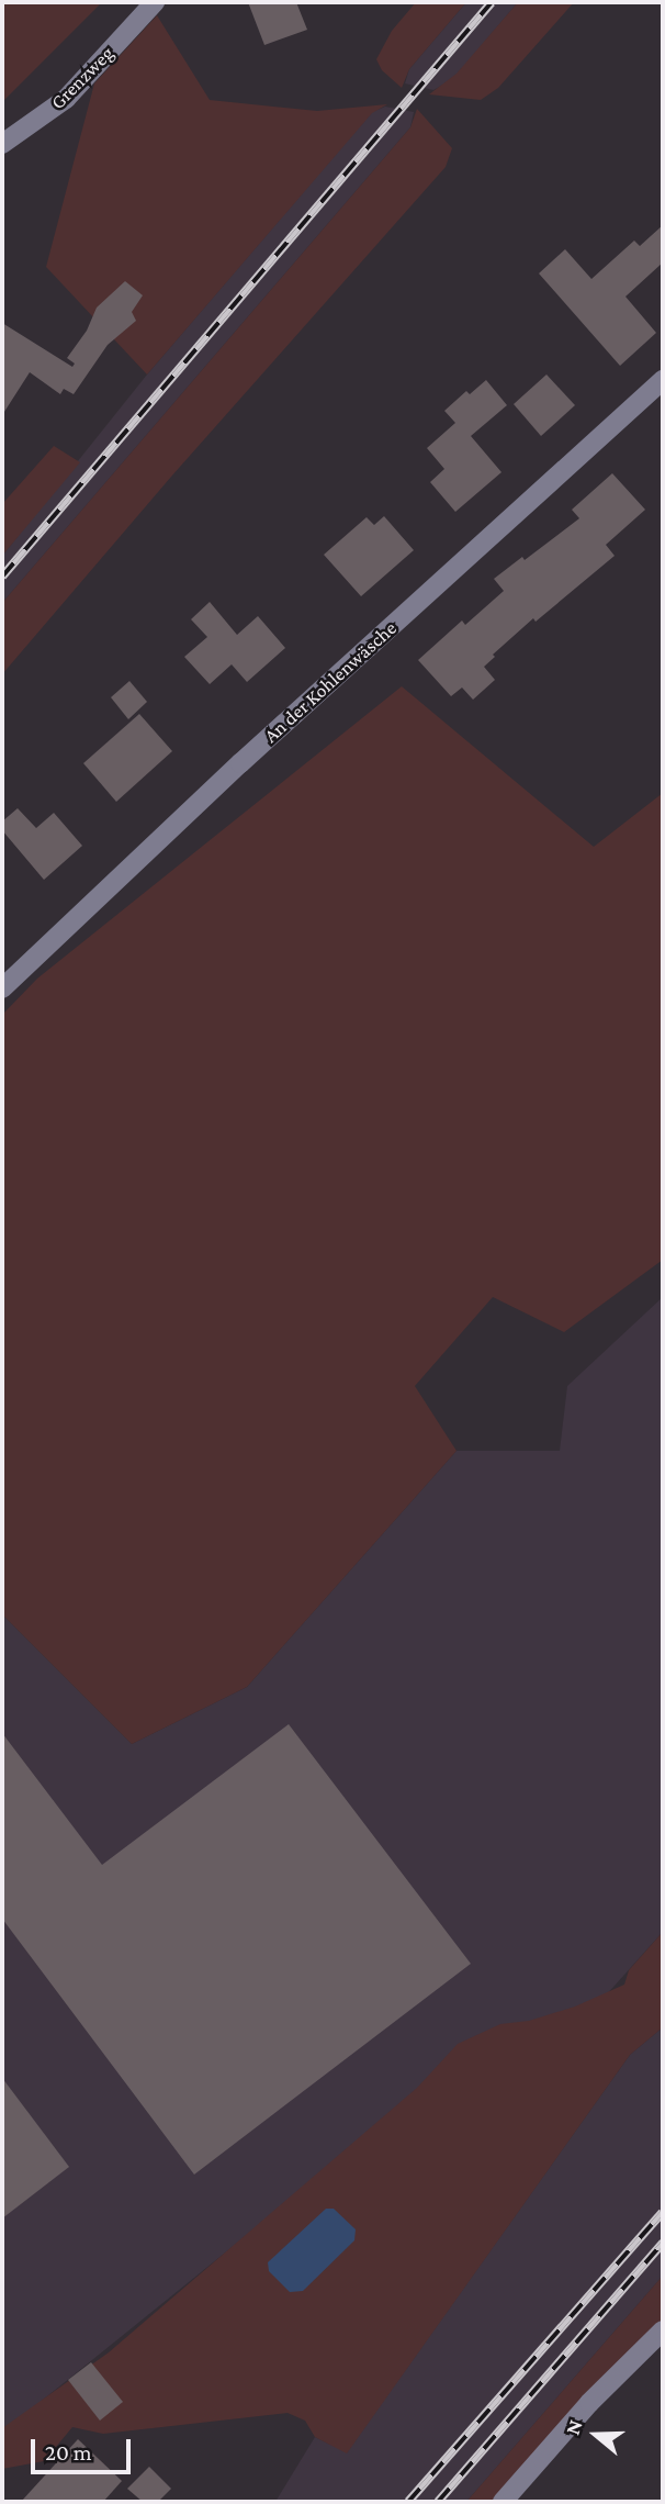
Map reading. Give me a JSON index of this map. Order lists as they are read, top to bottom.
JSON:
{
  "streets": {
    "street": ["Grenzweg", "An der Kohlenwäsche"]
  },
  "scale_bar": "20 m",
  "north": "left"
}
